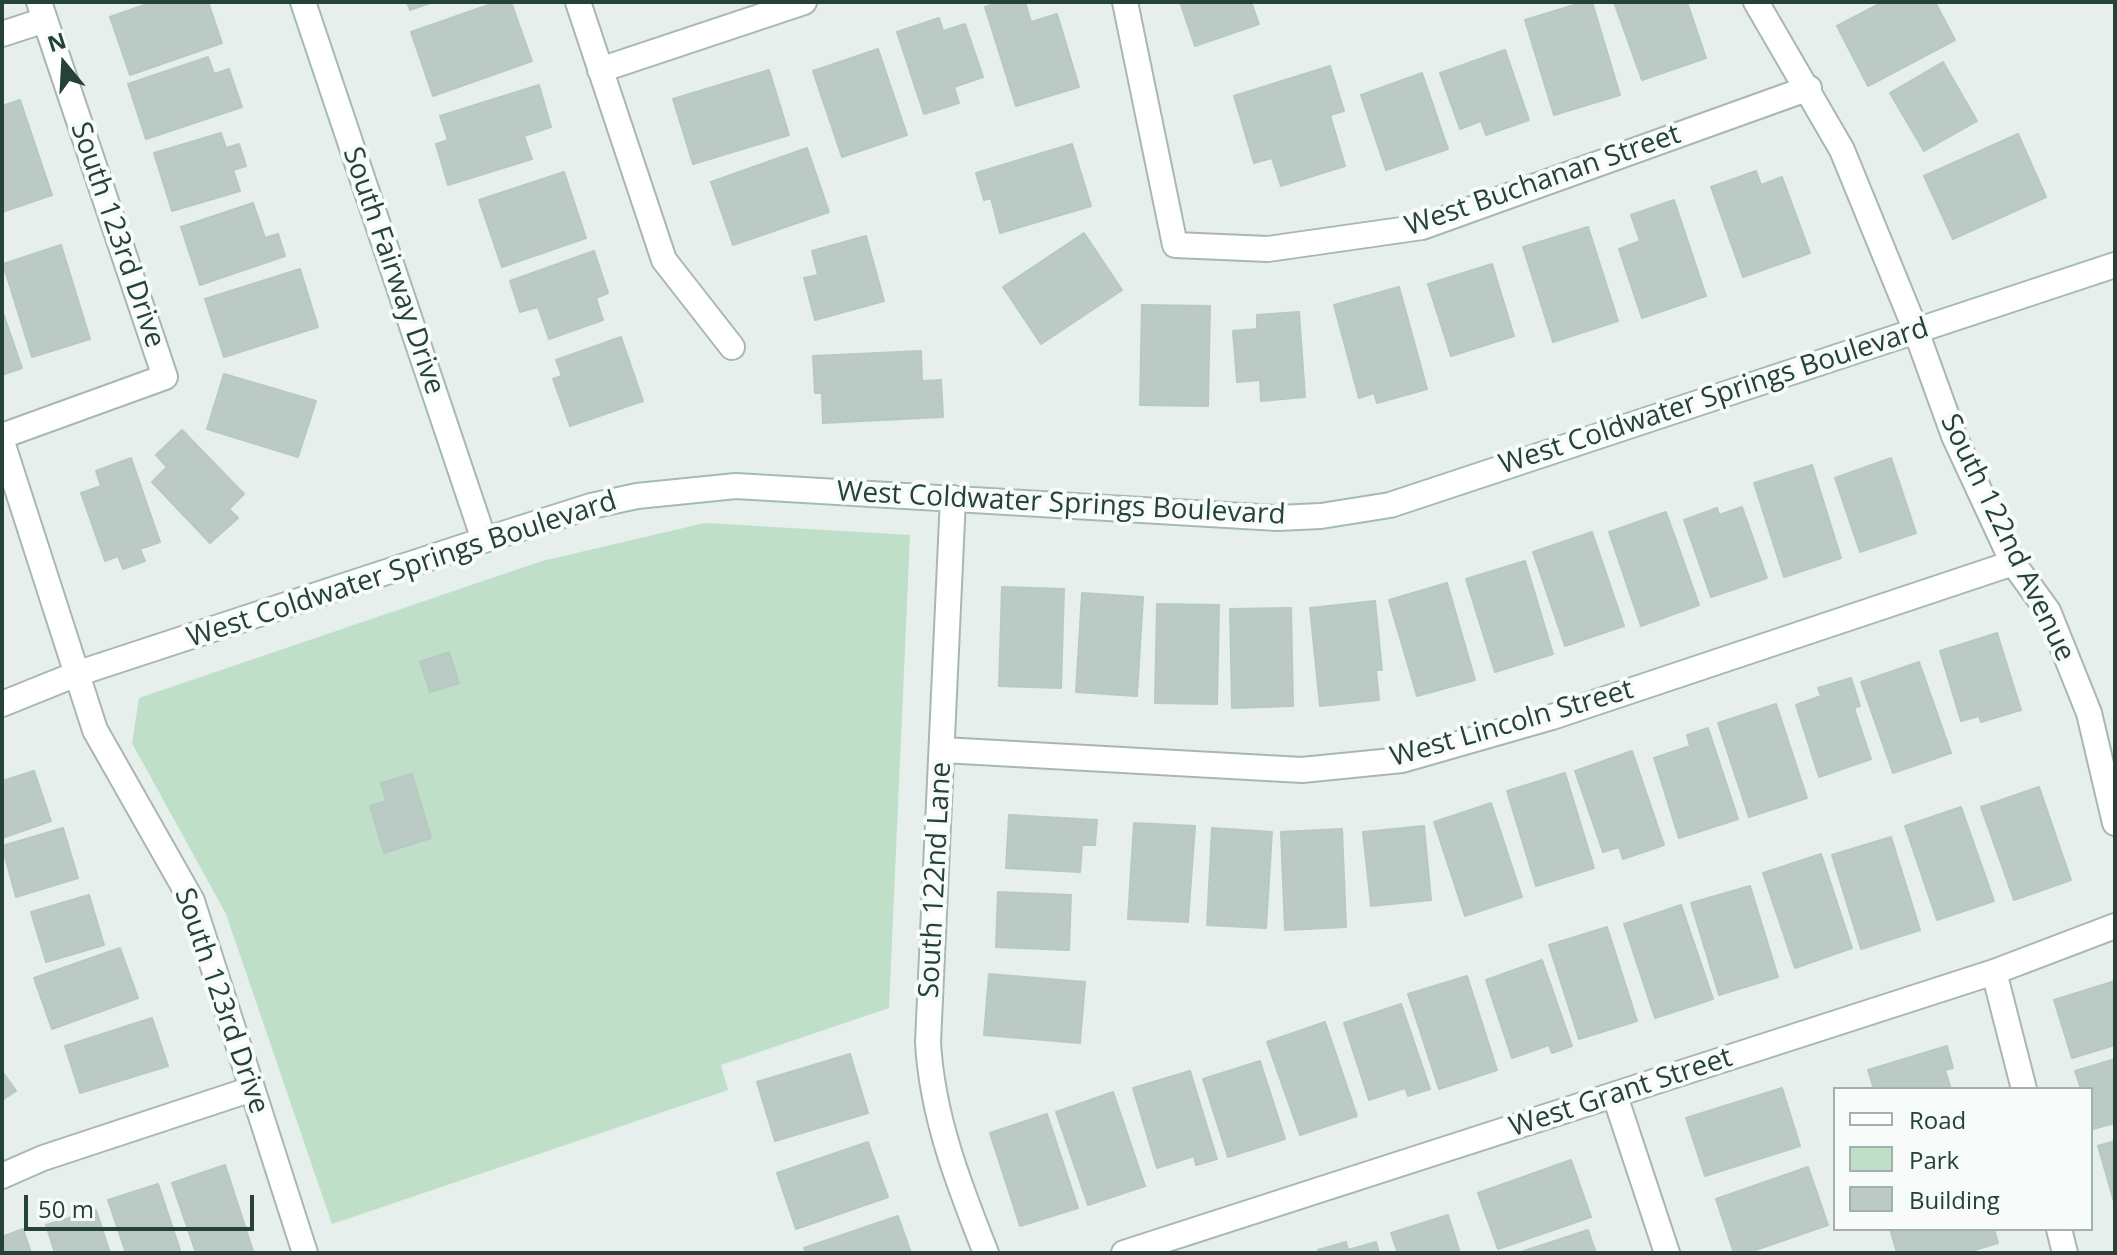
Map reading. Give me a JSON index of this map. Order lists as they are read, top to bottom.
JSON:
{
  "streets": {
    "street": [
      "West Buchanan Street",
      "South 123rd Drive",
      "South Fairway Drive",
      "West Coldwater Springs Boulevard",
      "South 122nd Avenue",
      "West Lincoln Street",
      "South 122nd Lane",
      "West Grant Street"
    ]
  },
  "crossings": [
    ["West Buchanan Street", "South 122nd Avenue"],
    ["South 123rd Drive", "West Coldwater Springs Boulevard"],
    ["South Fairway Drive", "West Coldwater Springs Boulevard"],
    ["West Coldwater Springs Boulevard", "South 122nd Avenue"],
    ["West Coldwater Springs Boulevard", "South 122nd Lane"],
    ["South 122nd Avenue", "West Lincoln Street"],
    ["West Lincoln Street", "South 122nd Lane"]
  ],
  "legend": ["Road", "Park", "Building"],
  "scale_bar": "50 m",
  "north": "top"
}
